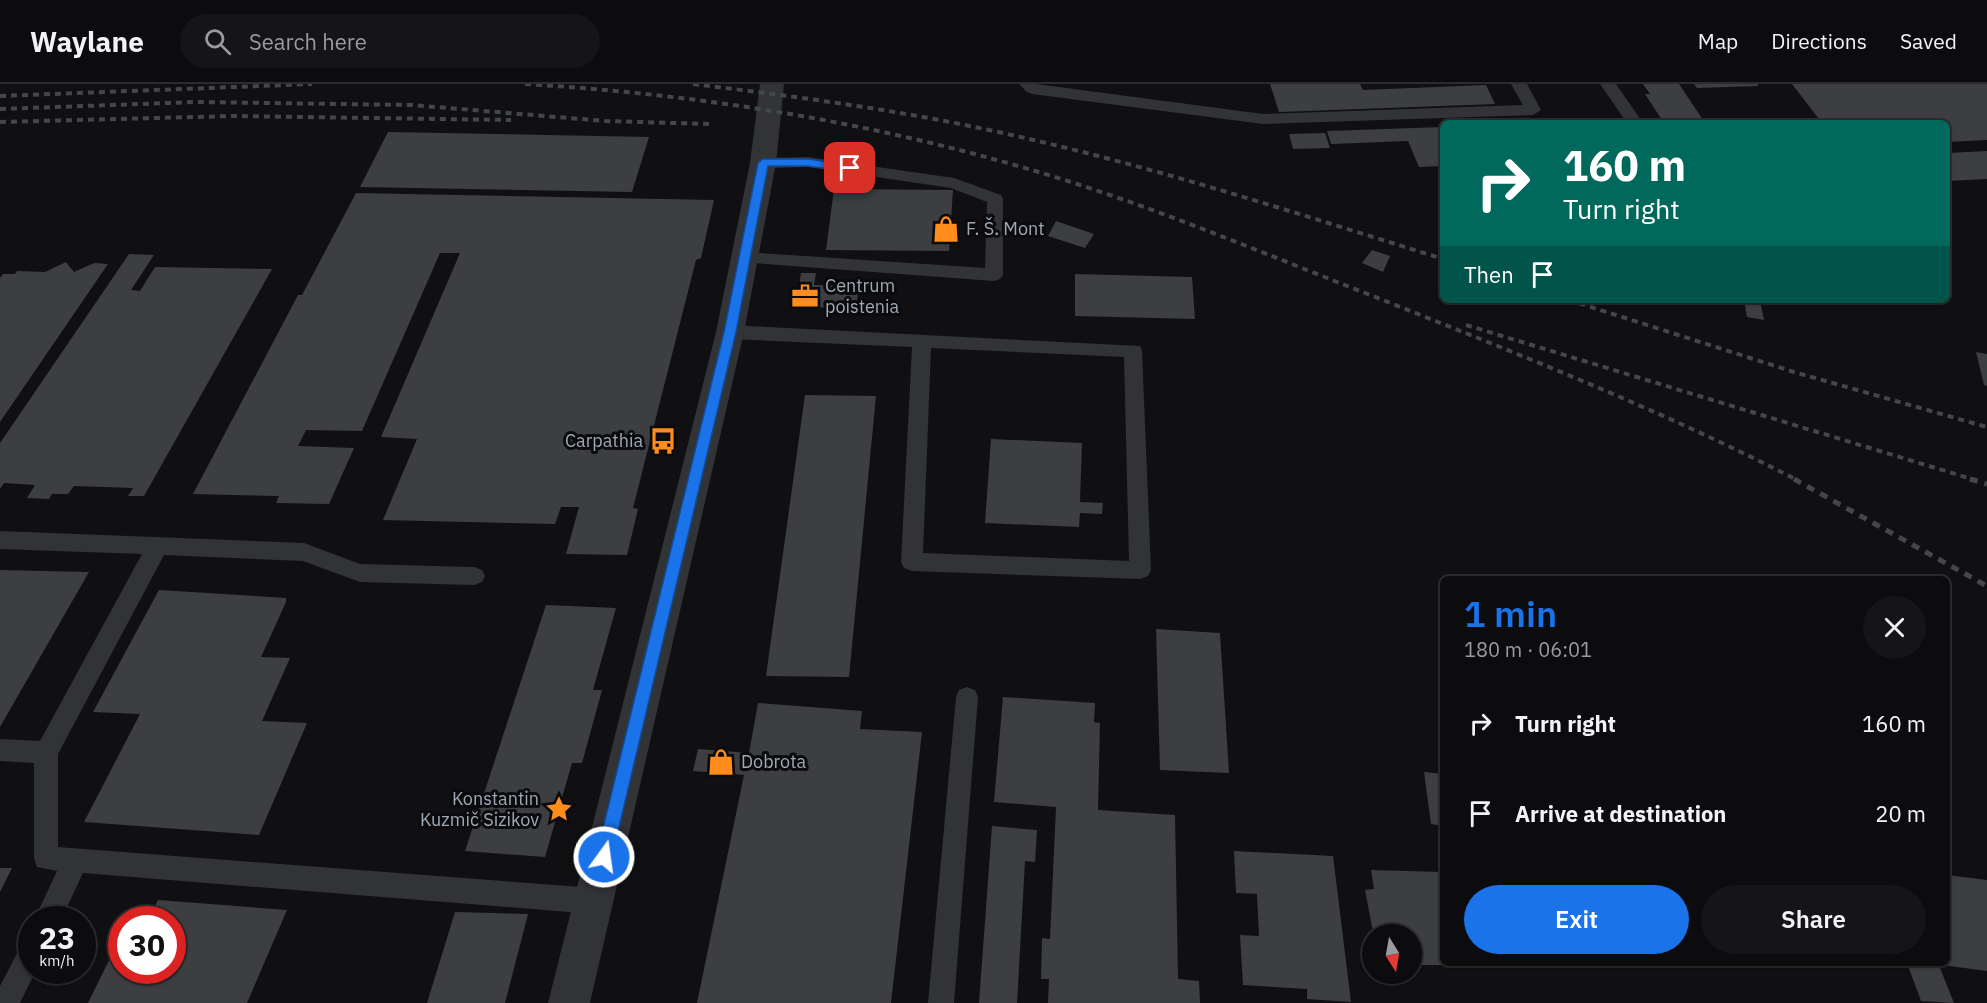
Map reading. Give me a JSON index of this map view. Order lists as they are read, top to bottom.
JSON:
{
  "places": {
    "shop": ["F. Š. Mont", "Dobrota"],
    "office": ["Centrum poistenia"],
    "bus stop": ["Carpathia"],
    "place": ["Konstantin Kuzmič Sizikov"]
  },
  "north": "bottom",
  "page": {
    "header": "Waylane",
    "search": "Search here",
    "nav": ["Map", "Directions", "Saved"],
    "turn": ["160 m", "Turn right"],
    "then": "Then",
    "heading": ["1 min", "180 m · 06:01"],
    "list": [
      {
        "name": "Turn right",
        "value": "160 m"
      },
      {
        "name": "Arrive at destination",
        "value": "20 m"
      }
    ],
    "buttons": ["Exit", "Share"],
    "speed": "23 km/h",
    "limit": "30"
  }
}
